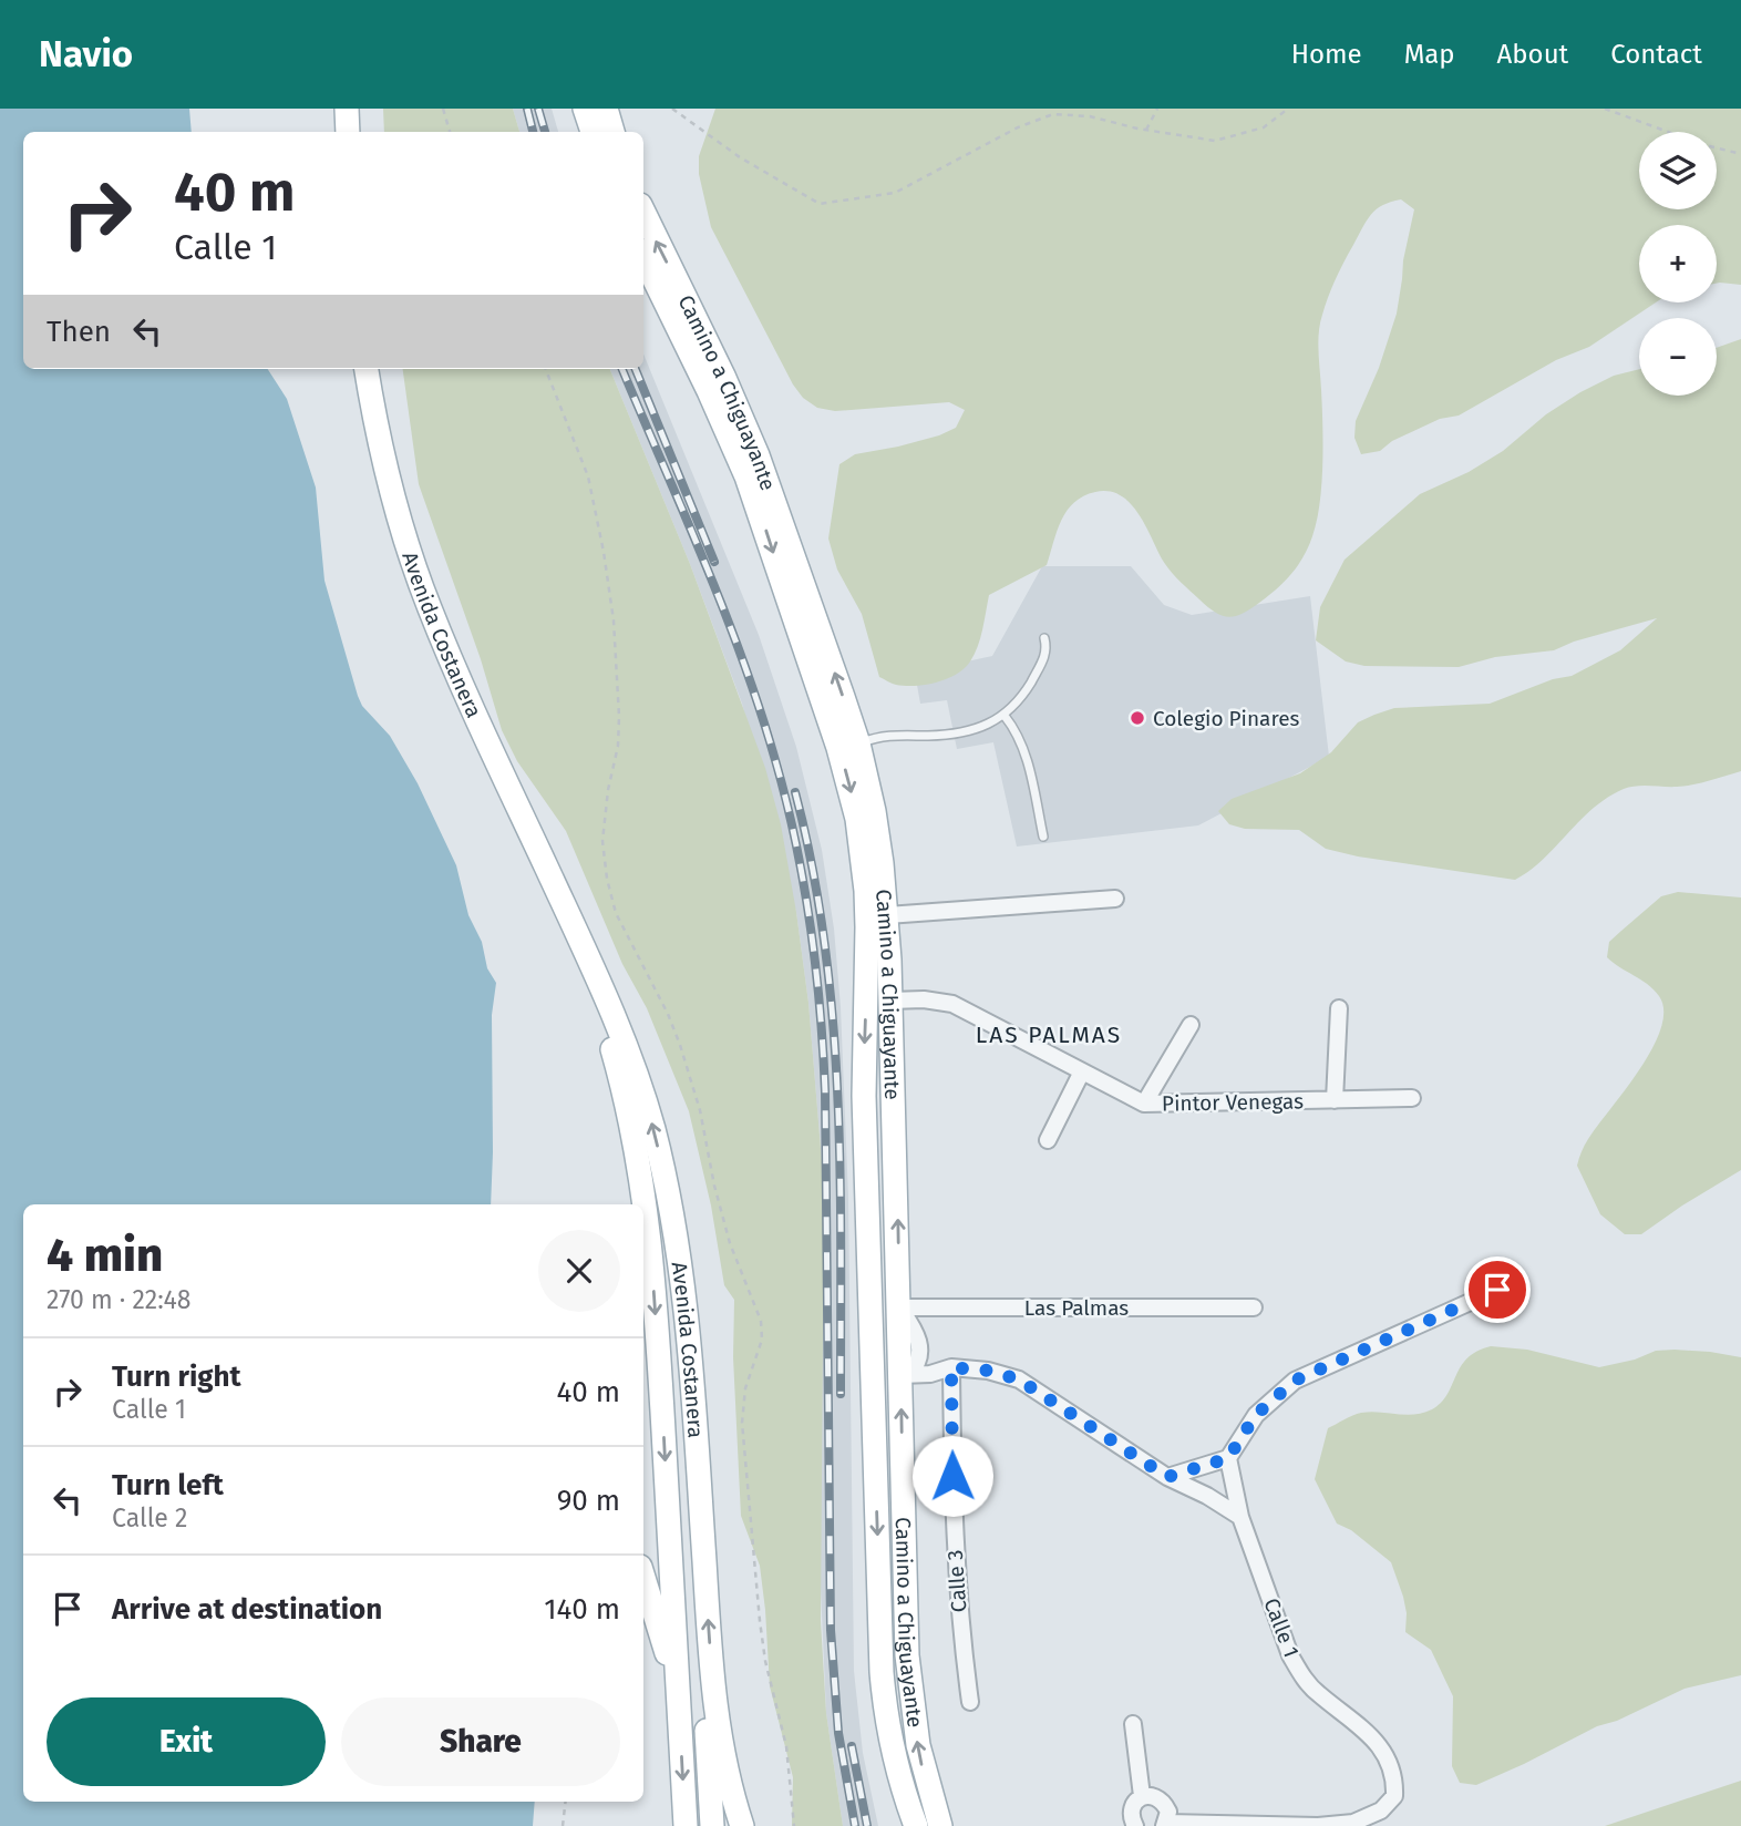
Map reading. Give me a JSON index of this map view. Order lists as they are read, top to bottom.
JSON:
{
  "streets": {
    "main road": ["Camino a Chiguayante", "Avenida Costanera"],
    "street": [
      "Pintor Venegas",
      "Las Palmas",
      "Calle 3",
      "Calle 1"
    ]
  },
  "crossings": [
    ["Camino a Chiguayante", "Pintor Venegas"],
    ["Camino a Chiguayante", "Las Palmas"]
  ],
  "districts": ["LAS PALMAS"],
  "places": ["Colegio Pinares"],
  "page": {
    "header": "Navio",
    "nav": [
      "Home",
      "Map",
      "About",
      "Contact"
    ],
    "map_buttons": ["+", "−"],
    "turn": ["40 m", "Calle 1"],
    "then": "Then",
    "heading": ["4 min", "270 m · 22:48"],
    "list": [
      {
        "name": "Turn right",
        "note": "Calle 1",
        "value": "40 m"
      },
      {
        "name": "Turn left",
        "note": "Calle 2",
        "value": "90 m"
      },
      {
        "name": "Arrive at destination",
        "value": "140 m"
      }
    ],
    "buttons": ["Exit", "Share"]
  }
}
